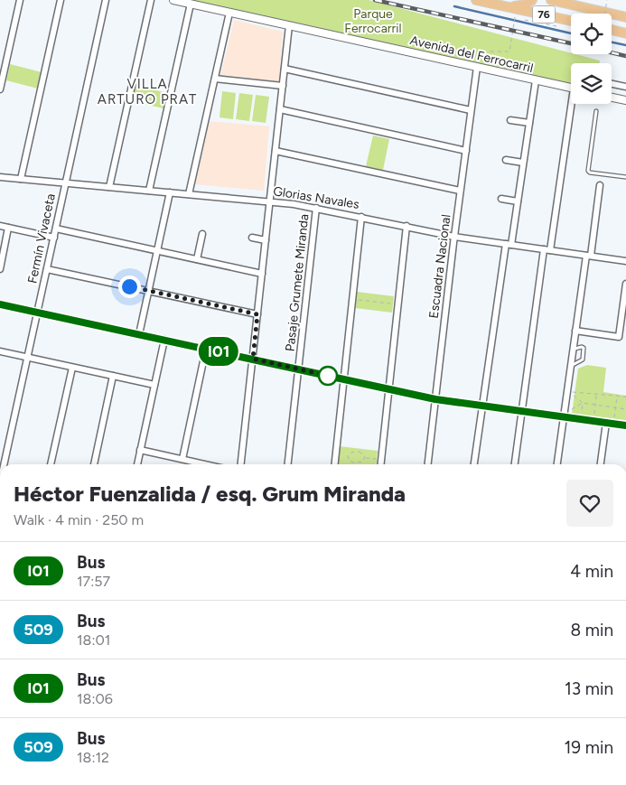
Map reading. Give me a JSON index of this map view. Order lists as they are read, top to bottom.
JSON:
{
  "streets": {
    "main road": ["76"],
    "street": [
      "Avenida del Ferrocarril",
      "Glorias Navales",
      "Fermín Vivaceta",
      "Escuadra Nacional",
      "Pasaje Grumete Miranda"
    ]
  },
  "crossings": [
    ["Avenida del Ferrocarril", "Escuadra Nacional"],
    ["Glorias Navales", "Fermín Vivaceta"],
    ["Glorias Navales", "Escuadra Nacional"],
    ["Glorias Navales", "Pasaje Grumete Miranda"]
  ],
  "districts": ["VILLA ARTURO PRAT"],
  "parks": ["Parque Ferrocarril"],
  "lines": ["bus line I01"],
  "page": {
    "on_map": "I01",
    "heading": ["Héctor Fuenzalida / esq. Grum Miranda", "Walk · 4 min · 250 m"],
    "list": [
      {
        "mark": "I01",
        "name": "Bus",
        "note": "17:57",
        "value": "4 min"
      },
      {
        "mark": "509",
        "name": "Bus",
        "note": "18:01",
        "value": "8 min"
      },
      {
        "mark": "I01",
        "name": "Bus",
        "note": "18:06",
        "value": "13 min"
      },
      {
        "mark": "509",
        "name": "Bus",
        "note": "18:12",
        "value": "19 min"
      }
    ]
  }
}
